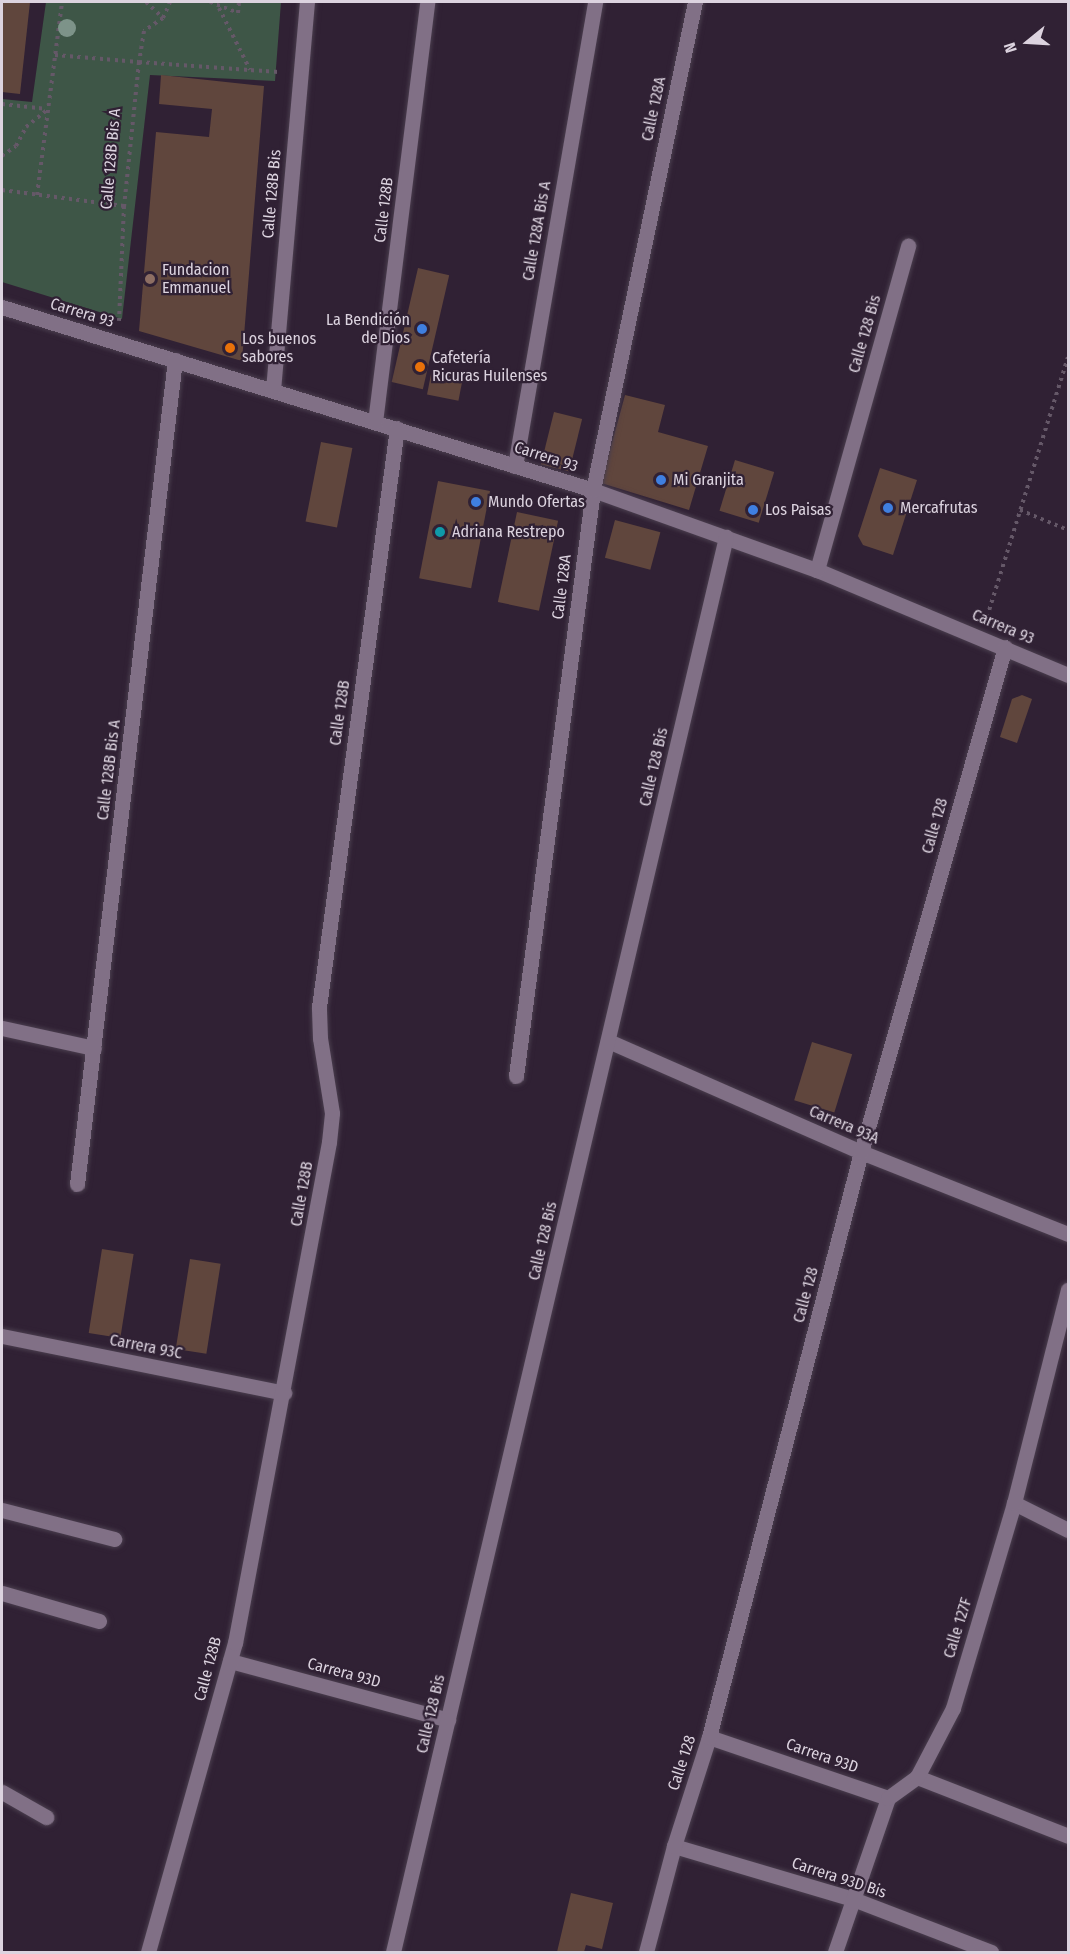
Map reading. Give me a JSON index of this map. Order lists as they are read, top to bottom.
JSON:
{
  "streets": {
    "street": [
      "Calle 128A",
      "Calle 128B Bis A",
      "Calle 128B Bis",
      "Calle 128B",
      "Calle 128A Bis A",
      "Carrera 93",
      "Calle 128 Bis",
      "Calle 128",
      "Carrera 93A",
      "Carrera 93C",
      "Calle 127F",
      "Carrera 93D",
      "Carrera 93D Bis"
    ]
  },
  "crossings": [
    ["Calle 128A", "Carrera 93"],
    ["Calle 128B Bis A", "Carrera 93"],
    ["Calle 128B Bis", "Carrera 93"],
    ["Calle 128B", "Carrera 93"],
    ["Calle 128B", "Carrera 93C"],
    ["Calle 128B", "Carrera 93D"],
    ["Calle 128A Bis A", "Carrera 93"],
    ["Carrera 93", "Calle 128 Bis"],
    ["Carrera 93", "Calle 128"],
    ["Calle 128 Bis", "Carrera 93A"],
    ["Calle 128 Bis", "Carrera 93D"],
    ["Calle 128", "Carrera 93A"],
    ["Calle 128", "Carrera 93D"],
    ["Calle 128", "Carrera 93D Bis"],
    ["Calle 127F", "Carrera 93D"]
  ],
  "places": [
    "Fundacion Emmanuel",
    "La Bendición de Dios",
    "Los buenos sabores",
    "Cafetería Ricuras Huilenses",
    "Mi Granjita",
    "Mundo Ofertas",
    "Mercafrutas",
    "Los Paisas",
    "Adriana Restrepo"
  ],
  "north": "left"
}
